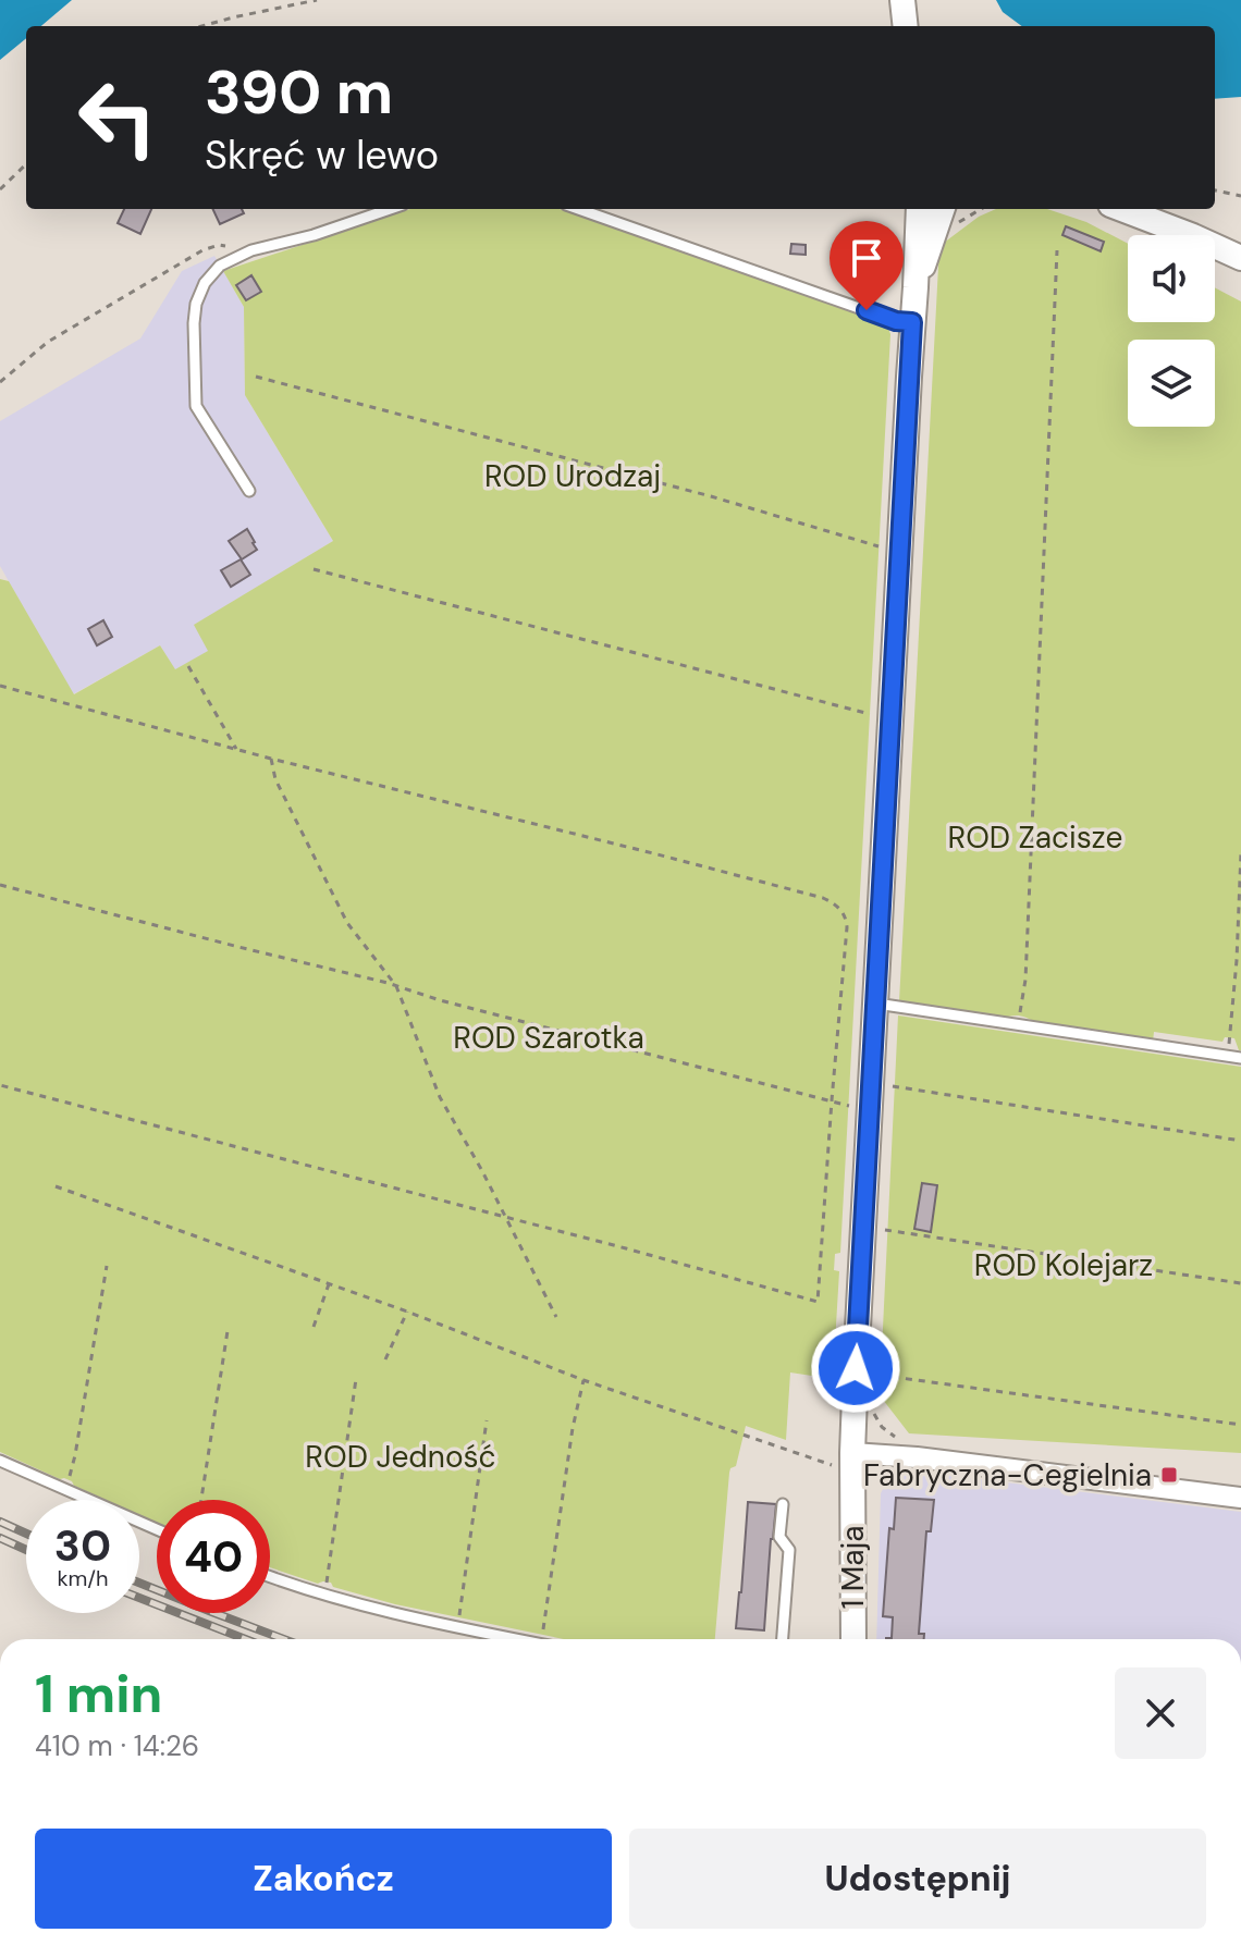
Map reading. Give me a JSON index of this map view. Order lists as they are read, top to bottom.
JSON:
{
  "streets": {
    "street": ["1 Maja"]
  },
  "parks": [
    "ROD Urodzaj",
    "ROD Zacisze",
    "ROD Szarotka",
    "ROD Kolejarz",
    "ROD Jedność"
  ],
  "places": {
    "transit": ["Fabryczna-Cegielnia"]
  },
  "page": {
    "turn": ["390 m", "Skręć w lewo"],
    "speed": "30 km/h",
    "limit": "40",
    "heading": ["1 min", "410 m · 14:26"],
    "buttons": ["Zakończ", "Udostępnij"]
  }
}
